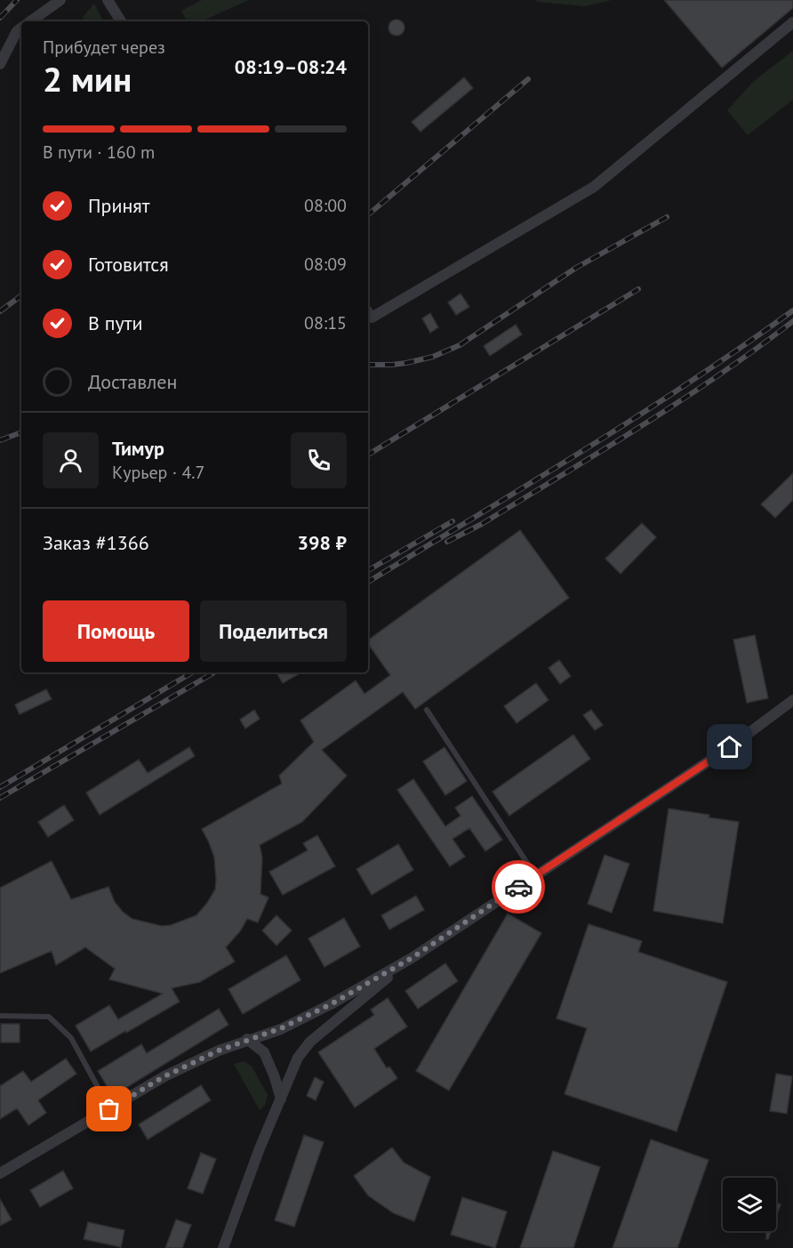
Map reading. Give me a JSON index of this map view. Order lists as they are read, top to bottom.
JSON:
{
  "page": {
    "heading": ["2 мин", "Прибудет через", "08:19–08:24"],
    "panel": [
      "Тимур",
      "Курьер · 4.7",
      "Заказ #1366",
      "398 ₽"
    ],
    "bar": "В пути · 160 m",
    "list": [
      ["Принят", "08:00"],
      ["Готовится", "08:09"],
      ["В пути", "08:15"],
      "Доставлен"
    ],
    "buttons": ["Помощь", "Поделиться"]
  }
}
